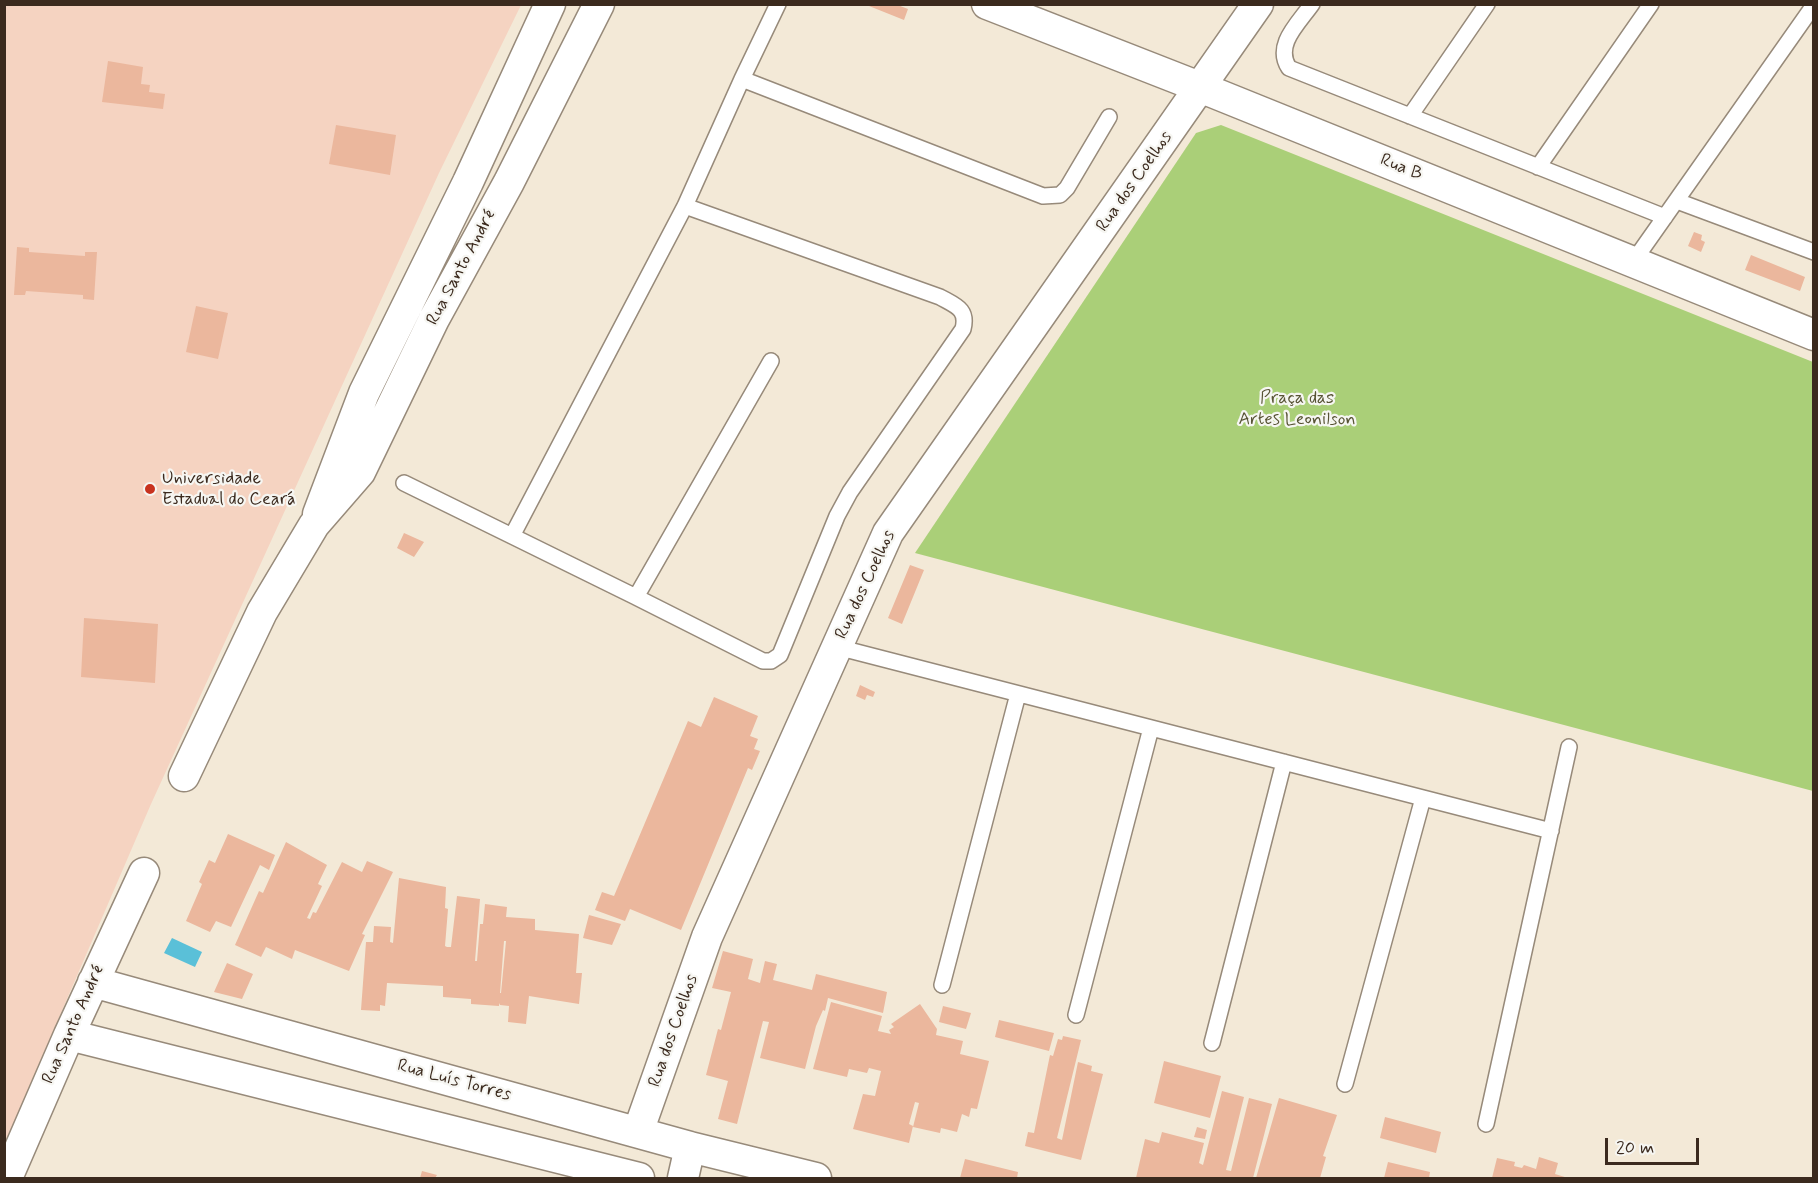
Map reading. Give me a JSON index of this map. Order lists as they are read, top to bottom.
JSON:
{
  "streets": {
    "street": [
      "Rua B",
      "Rua dos Coelhos",
      "Rua Santo André",
      "Rua Luís Torres"
    ]
  },
  "crossings": [
    ["Rua B", "Rua dos Coelhos"],
    ["Rua dos Coelhos", "Rua Luís Torres"],
    ["Rua Santo André", "Rua Luís Torres"]
  ],
  "parks": ["Praça das Artes Leonilson"],
  "places": ["Universidade Estadual do Ceará"],
  "scale_bar": "20 m"
}
